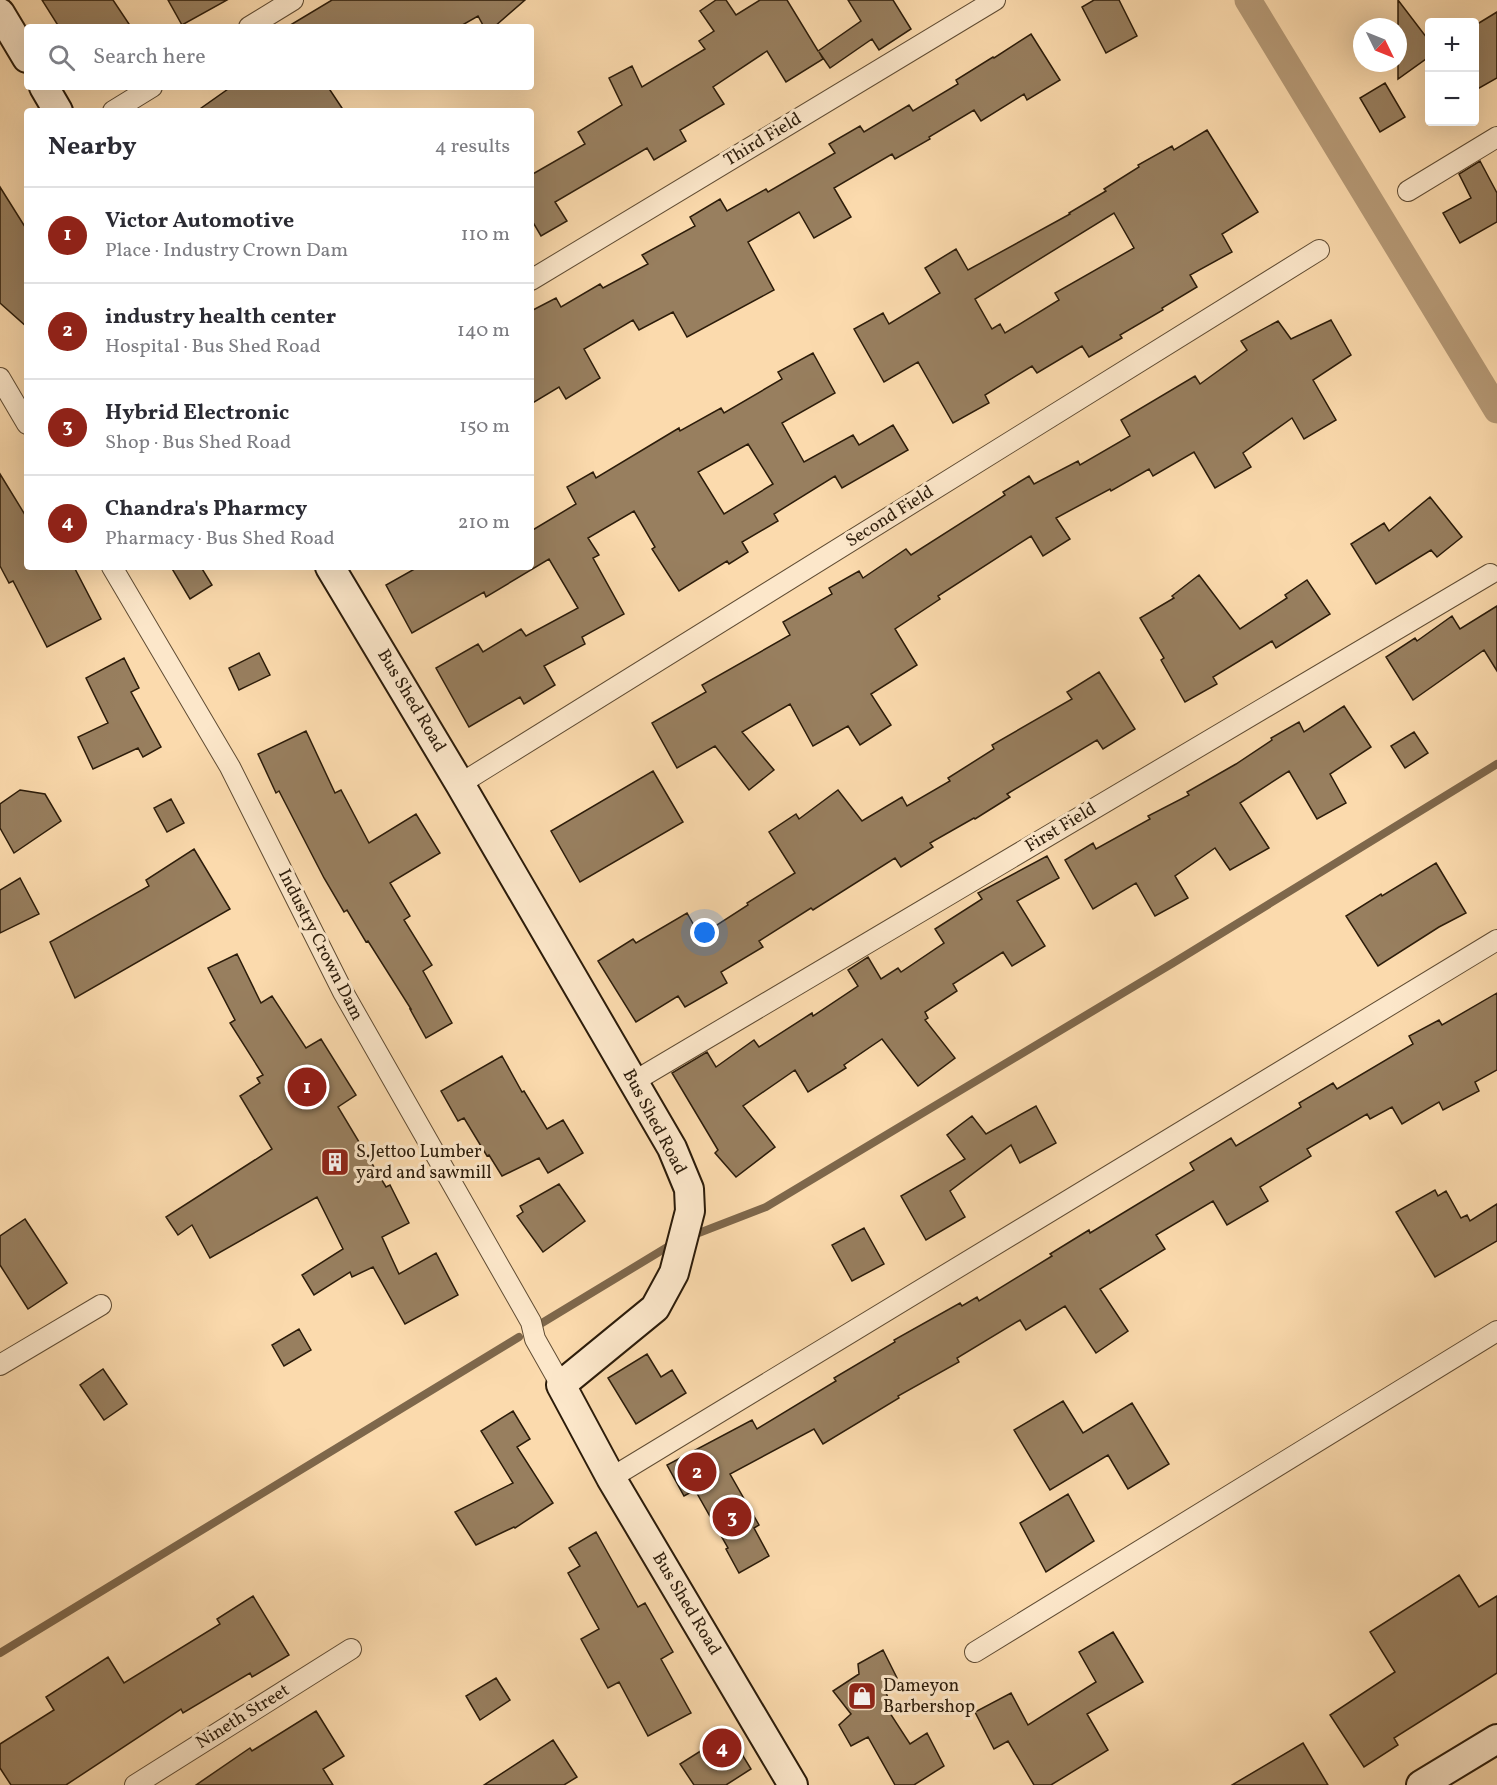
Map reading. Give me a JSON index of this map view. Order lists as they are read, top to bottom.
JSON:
{
  "streets": {
    "street": [
      "Third Field",
      "Second Field",
      "Bus Shed Road",
      "First Field",
      "Industry Crown Dam",
      "Nineth Street"
    ]
  },
  "crossings": [
    ["Second Field", "Bus Shed Road"],
    ["Bus Shed Road", "First Field"],
    ["Bus Shed Road", "Industry Crown Dam"]
  ],
  "places": {
    "building": ["S.Jettoo Lumber yard and sawmill"],
    "shop": ["Dameyon Barbershop"]
  },
  "north": "bottom right",
  "page": {
    "map_buttons": ["+", "−"],
    "search": "Search here",
    "heading": ["Nearby", "4 results"],
    "list": [
      {
        "mark": "1",
        "name": "Victor Automotive",
        "note": "Place · Industry Crown Dam",
        "value": "110 m"
      },
      {
        "mark": "2",
        "name": "industry health center",
        "note": "Hospital · Bus Shed Road",
        "value": "140 m"
      },
      {
        "mark": "3",
        "name": "Hybrid Electronic",
        "note": "Shop · Bus Shed Road",
        "value": "150 m"
      },
      {
        "mark": "4",
        "name": "Chandra's Pharmcy",
        "note": "Pharmacy · Bus Shed Road",
        "value": "210 m"
      }
    ],
    "pins": [
      "1",
      "2",
      "3",
      "4"
    ]
  }
}
